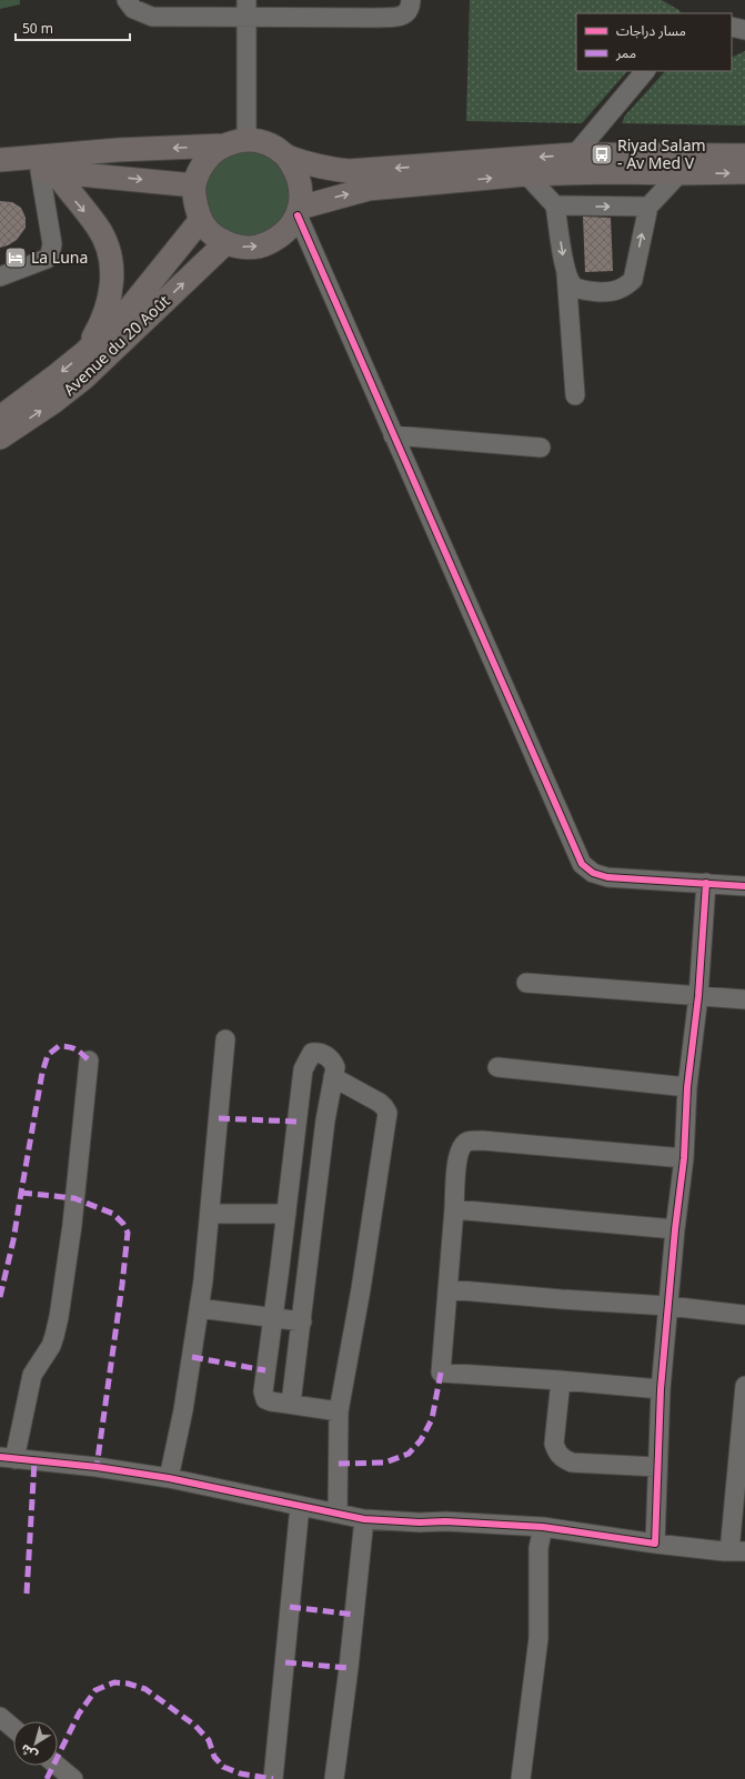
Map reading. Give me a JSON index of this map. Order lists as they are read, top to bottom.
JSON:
{
  "streets": {
    "main road": ["Avenue du 20 Août"]
  },
  "places": {
    "bus stop": ["Riyad Salam - Av Med V"],
    "hotel": ["La Luna"]
  },
  "legend": ["مسار دراجات", "ممر"],
  "scale_bar": "50 m",
  "north": "bottom left"
}
